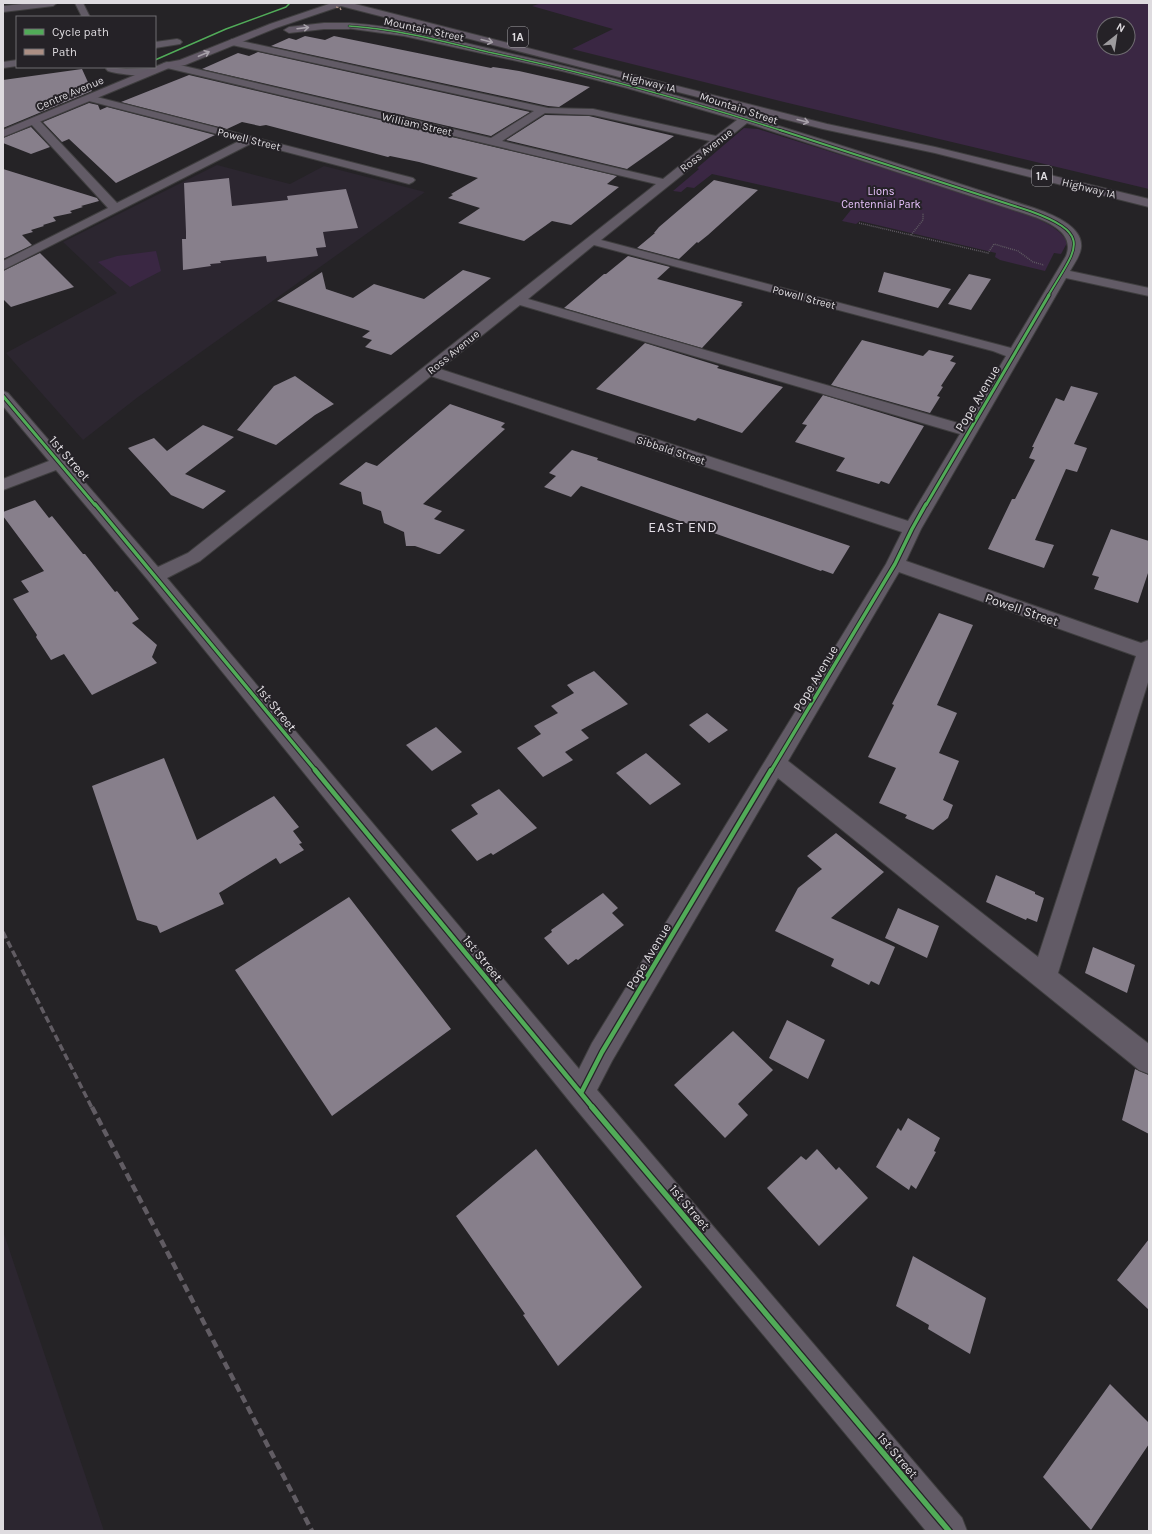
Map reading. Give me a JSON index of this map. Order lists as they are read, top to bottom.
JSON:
{
  "streets": {
    "main road": ["1A", "Highway 1A", "Centre Avenue"],
    "street": [
      "Mountain Street",
      "William Street",
      "Powell Street",
      "Ross Avenue",
      "Pope Avenue",
      "Sibbald Street",
      "1st Street"
    ]
  },
  "crossings": [
    ["Mountain Street", "Ross Avenue"],
    ["Mountain Street", "Pope Avenue"],
    ["Highway 1A", "Centre Avenue"],
    ["Centre Avenue", "William Street"],
    ["Centre Avenue", "Powell Street"],
    ["William Street", "Ross Avenue"],
    ["Powell Street", "Ross Avenue"],
    ["Powell Street", "Pope Avenue"],
    ["Ross Avenue", "Sibbald Street"],
    ["Ross Avenue", "1st Street"],
    ["Pope Avenue", "Sibbald Street"],
    ["Pope Avenue", "1st Street"]
  ],
  "districts": ["EAST END"],
  "parks": ["Lions Centennial Park"],
  "legend": ["Cycle path", "Path"],
  "north": "top right"
}
